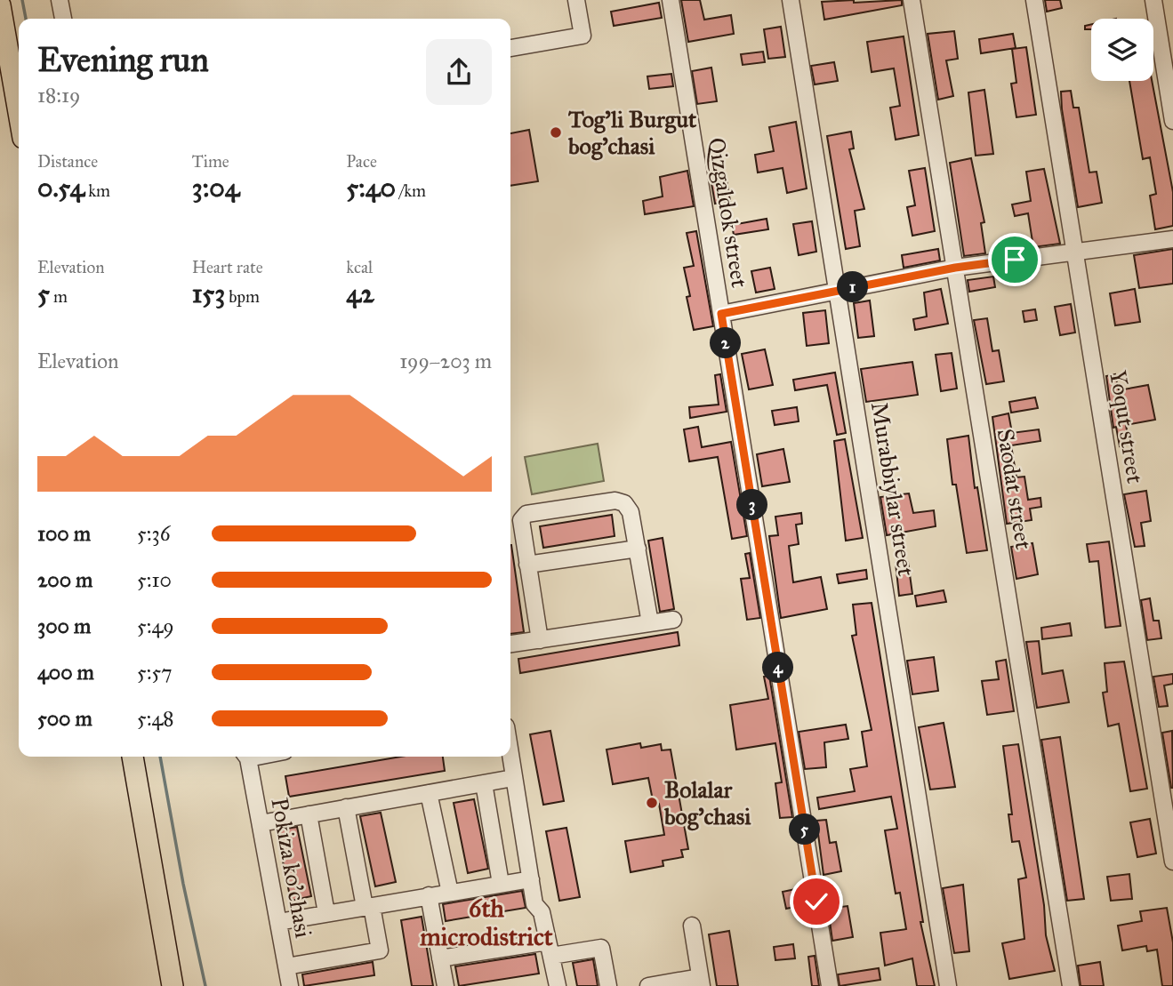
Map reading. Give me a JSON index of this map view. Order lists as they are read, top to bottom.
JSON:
{
  "streets": {
    "street": [
      "Qizgaldok street",
      "Yoqut street",
      "Murabbiylar street",
      "Saodat street",
      "Pokiza ko'chasi"
    ]
  },
  "districts": ["6th microdistrict"],
  "places": ["Tog'li Burgut bog'chasi", "Bolalar bog'chasi"],
  "page": {
    "heading": ["Evening run", "18:19"],
    "stats": [
      ["Distance", "0.54 km"],
      ["Time", "3:04"],
      ["Pace", "5:40 /km"],
      ["Elevation", "5 m"],
      ["Heart rate", "153 bpm"],
      ["kcal", "42"]
    ],
    "pins": [
      "1",
      "2",
      "3",
      "4",
      "5"
    ],
    "chart": ["Elevation", "199–203 m"],
    "list": [
      {
        "name": "100 m",
        "note": "5:36"
      },
      {
        "name": "200 m",
        "note": "5:10"
      },
      {
        "name": "300 m",
        "note": "5:49"
      },
      {
        "name": "400 m",
        "note": "5:57"
      },
      {
        "name": "500 m",
        "note": "5:48"
      }
    ]
  }
}
